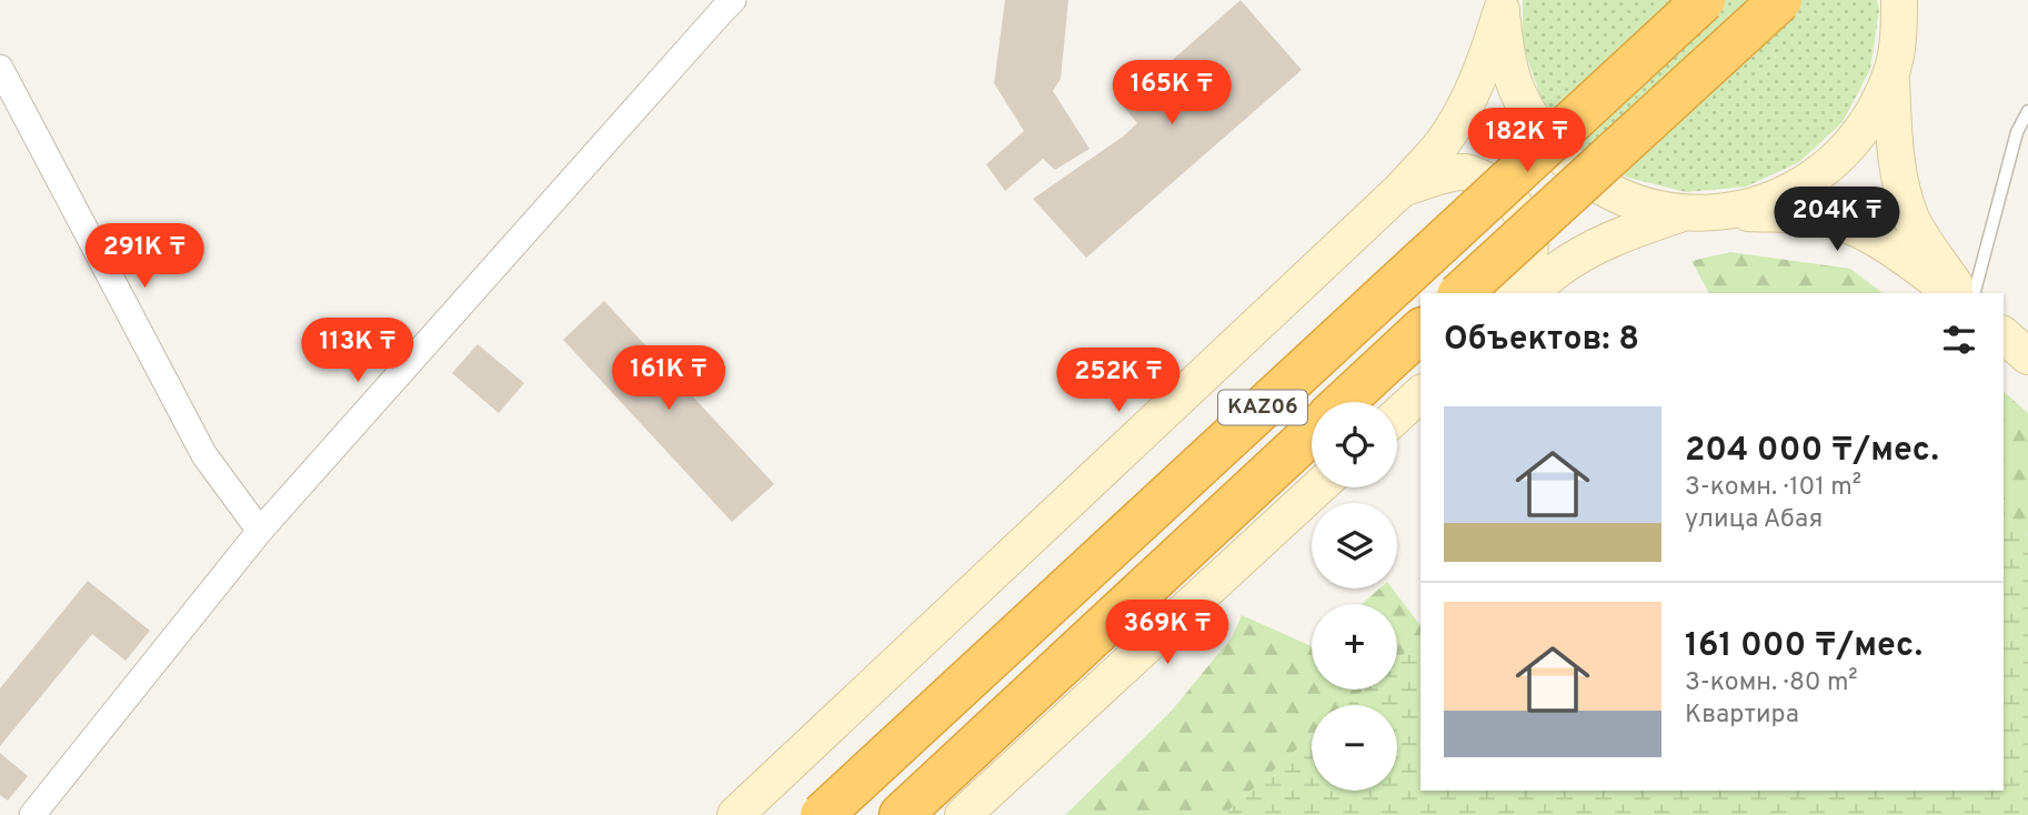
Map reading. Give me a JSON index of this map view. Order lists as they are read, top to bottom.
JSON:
{
  "streets": {
    "highway": ["KАZ06"]
  },
  "page": {
    "price": [
      "165K ₸",
      "182K ₸",
      "204K ₸",
      "291K ₸",
      "113K ₸",
      "161K ₸",
      "252K ₸",
      "369K ₸"
    ],
    "heading": "Объектов: 8",
    "list": [
      {
        "name": "204 000 ₸/мес.",
        "note": "3-комн. · 101 m² · улица Абая"
      },
      {
        "name": "161 000 ₸/мес.",
        "note": "3-комн. · 80 m² · Квартира"
      }
    ],
    "map_buttons": ["+", "−"]
  }
}
